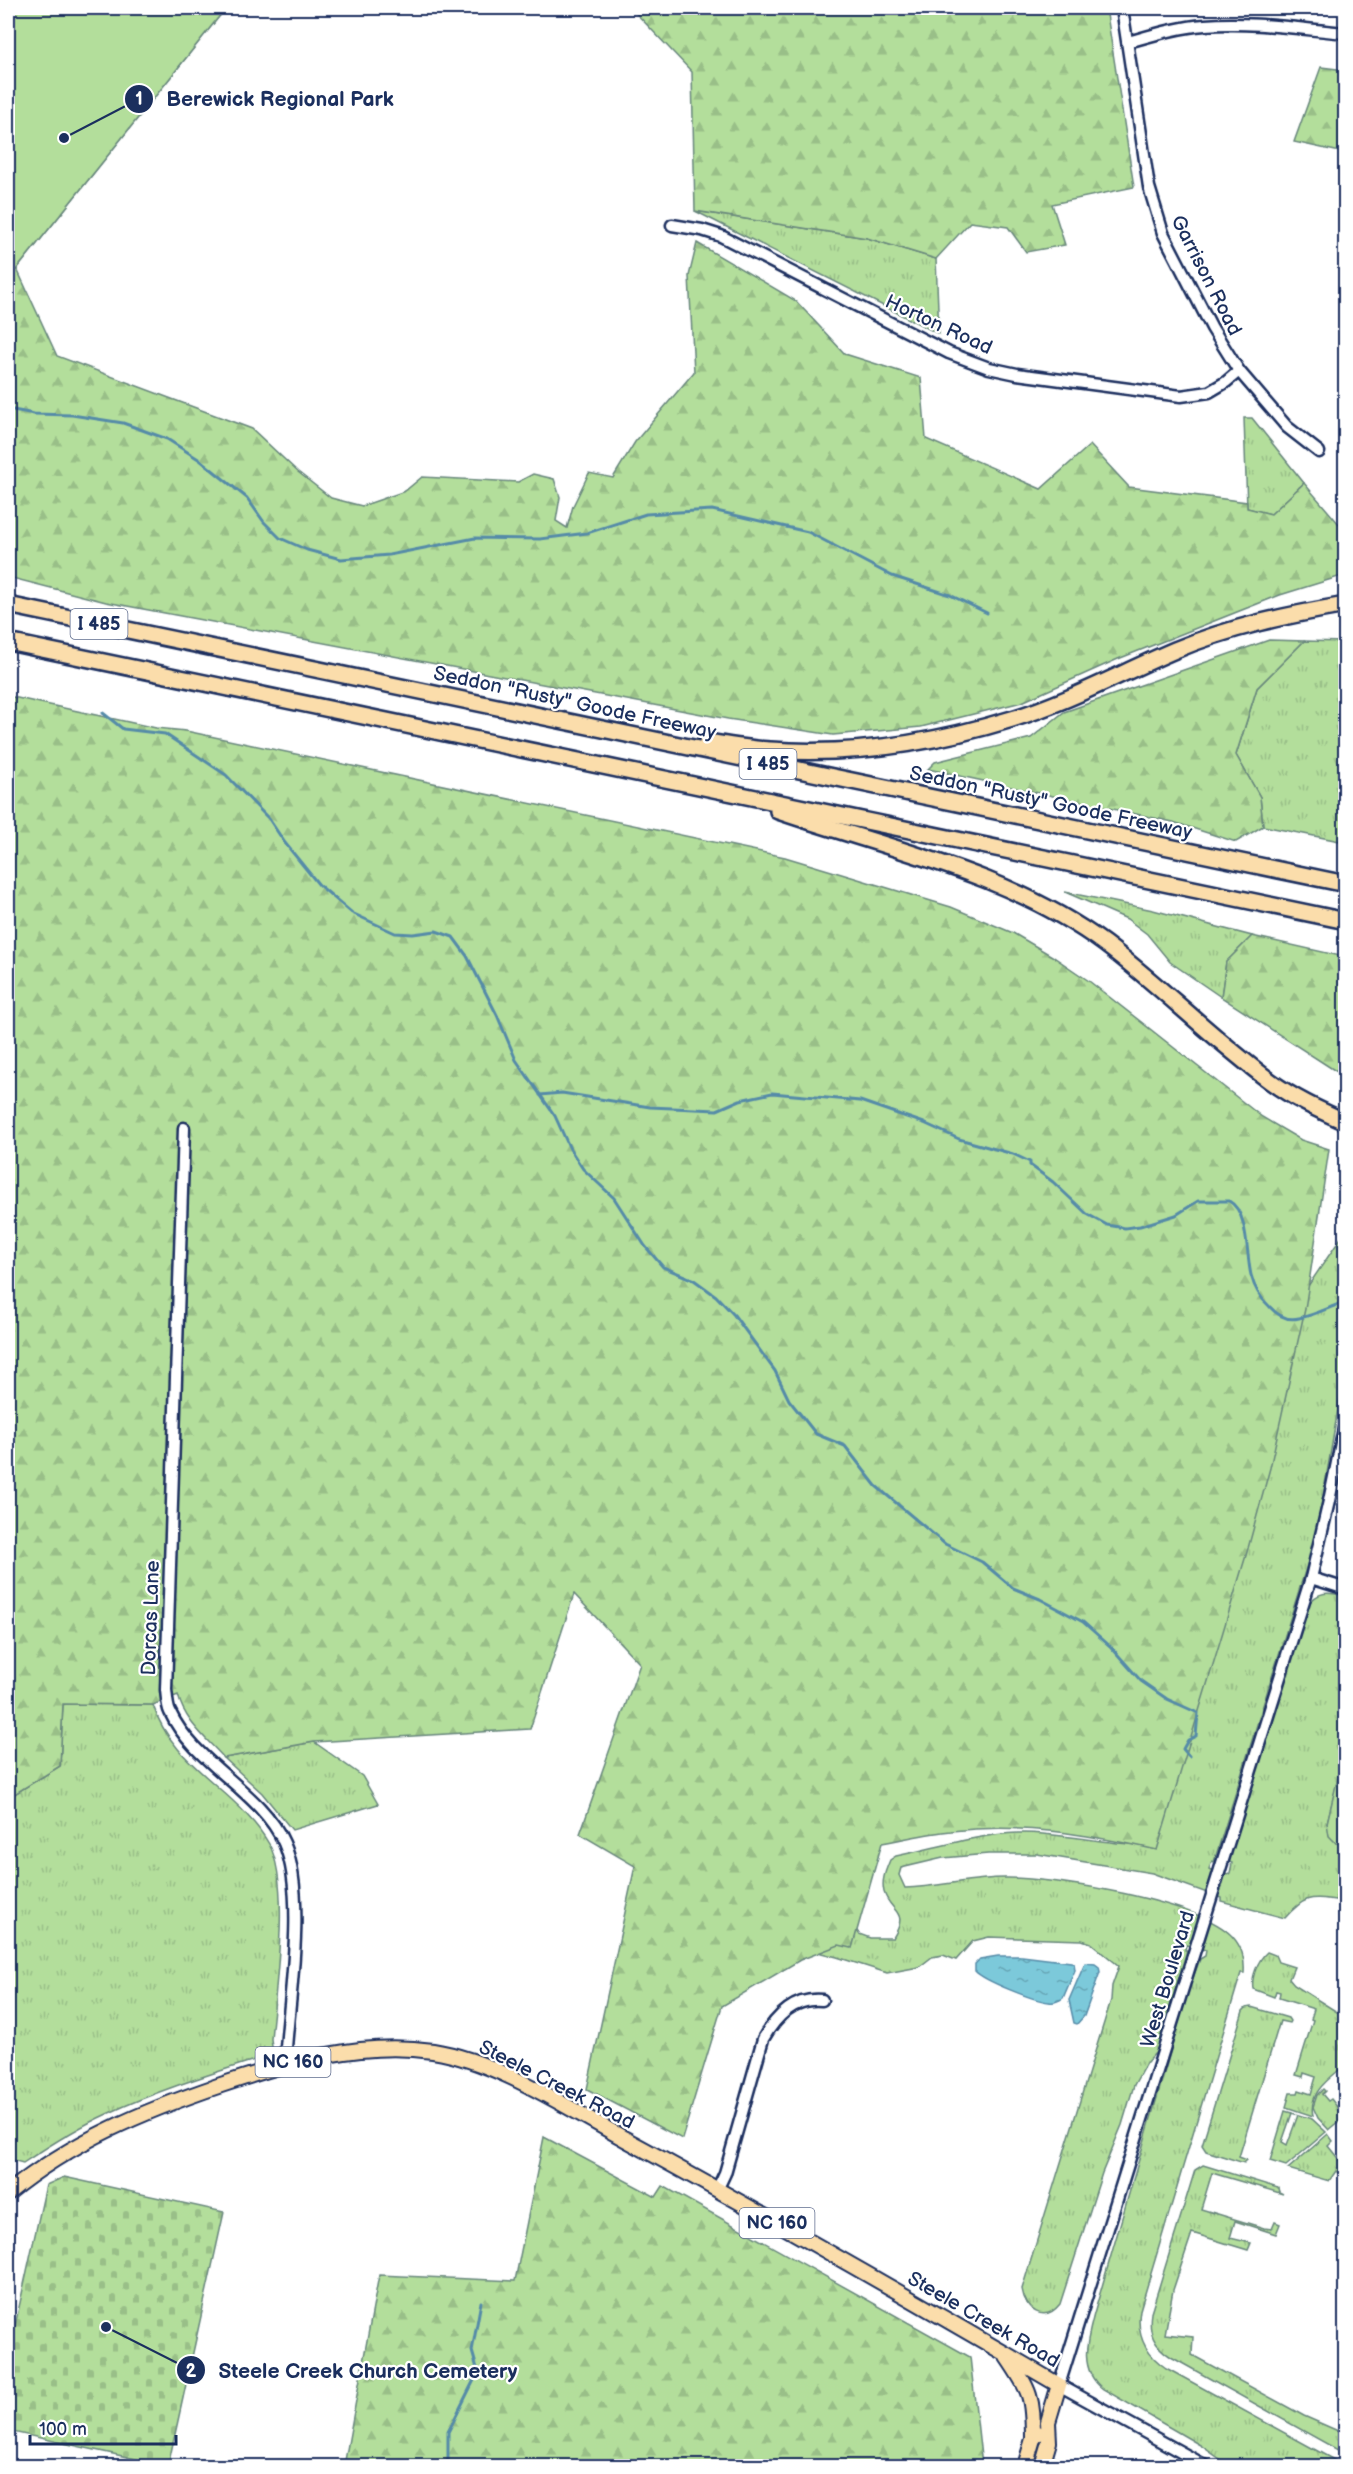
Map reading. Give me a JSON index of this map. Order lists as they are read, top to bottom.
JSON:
{
  "streets": {
    "highway": ["I 485", "Seddon \"Rusty\" Goode Freeway"],
    "main road": ["NC 160", "Steele Creek Road"],
    "street": [
      "Garrison Road",
      "Horton Road",
      "Dorcas Lane",
      "West Boulevard"
    ]
  },
  "crossings": [
    ["Garrison Road", "Horton Road"],
    ["Dorcas Lane", "Steele Creek Road"],
    ["West Boulevard", "Steele Creek Road"]
  ],
  "places": ["Berewick Regional Park", "Steele Creek Church Cemetery"],
  "scale_bar": "100 m"
}
